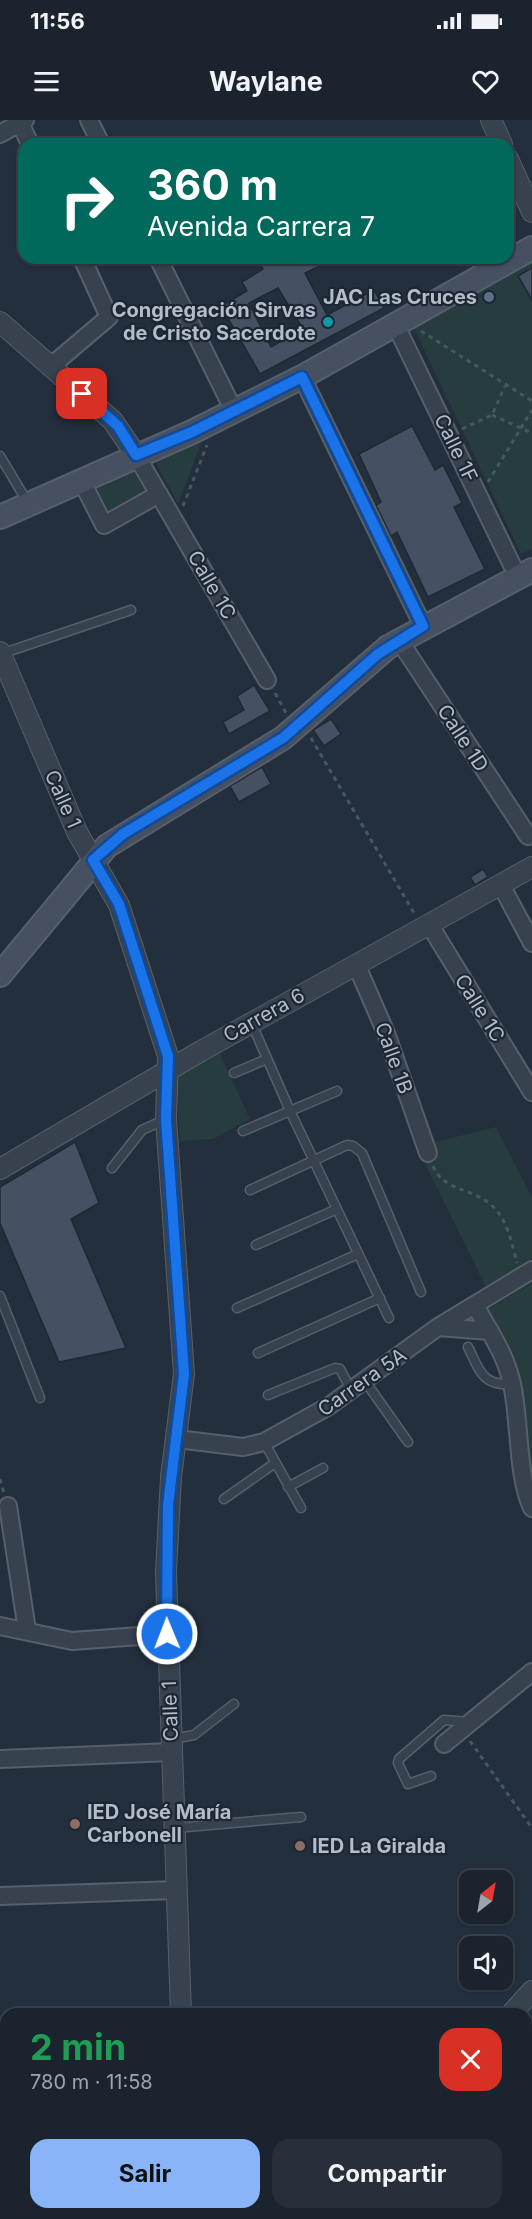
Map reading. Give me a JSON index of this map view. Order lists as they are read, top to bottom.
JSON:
{
  "streets": {
    "street": [
      "Calle 1F",
      "Calle 1C",
      "Calle 1D",
      "Calle 1",
      "Carrera 6",
      "Calle 1B",
      "Carrera 5A"
    ]
  },
  "crossings": [
    ["Calle 1C", "Carrera 6"],
    ["Calle 1", "Carrera 6"],
    ["Calle 1", "Carrera 5A"],
    ["Carrera 6", "Calle 1B"]
  ],
  "places": [
    "JAC Las Cruces",
    "Congregación Sirvas de Cristo Sacerdote",
    "IED José María Carbonell",
    "IED La Giralda"
  ],
  "north": "top right",
  "page": {
    "status": "11:56",
    "header": "Waylane",
    "turn": ["360 m", "Avenida Carrera 7"],
    "heading": ["2 min", "780 m · 11:58"],
    "buttons": ["Salir", "Compartir"]
  }
}
